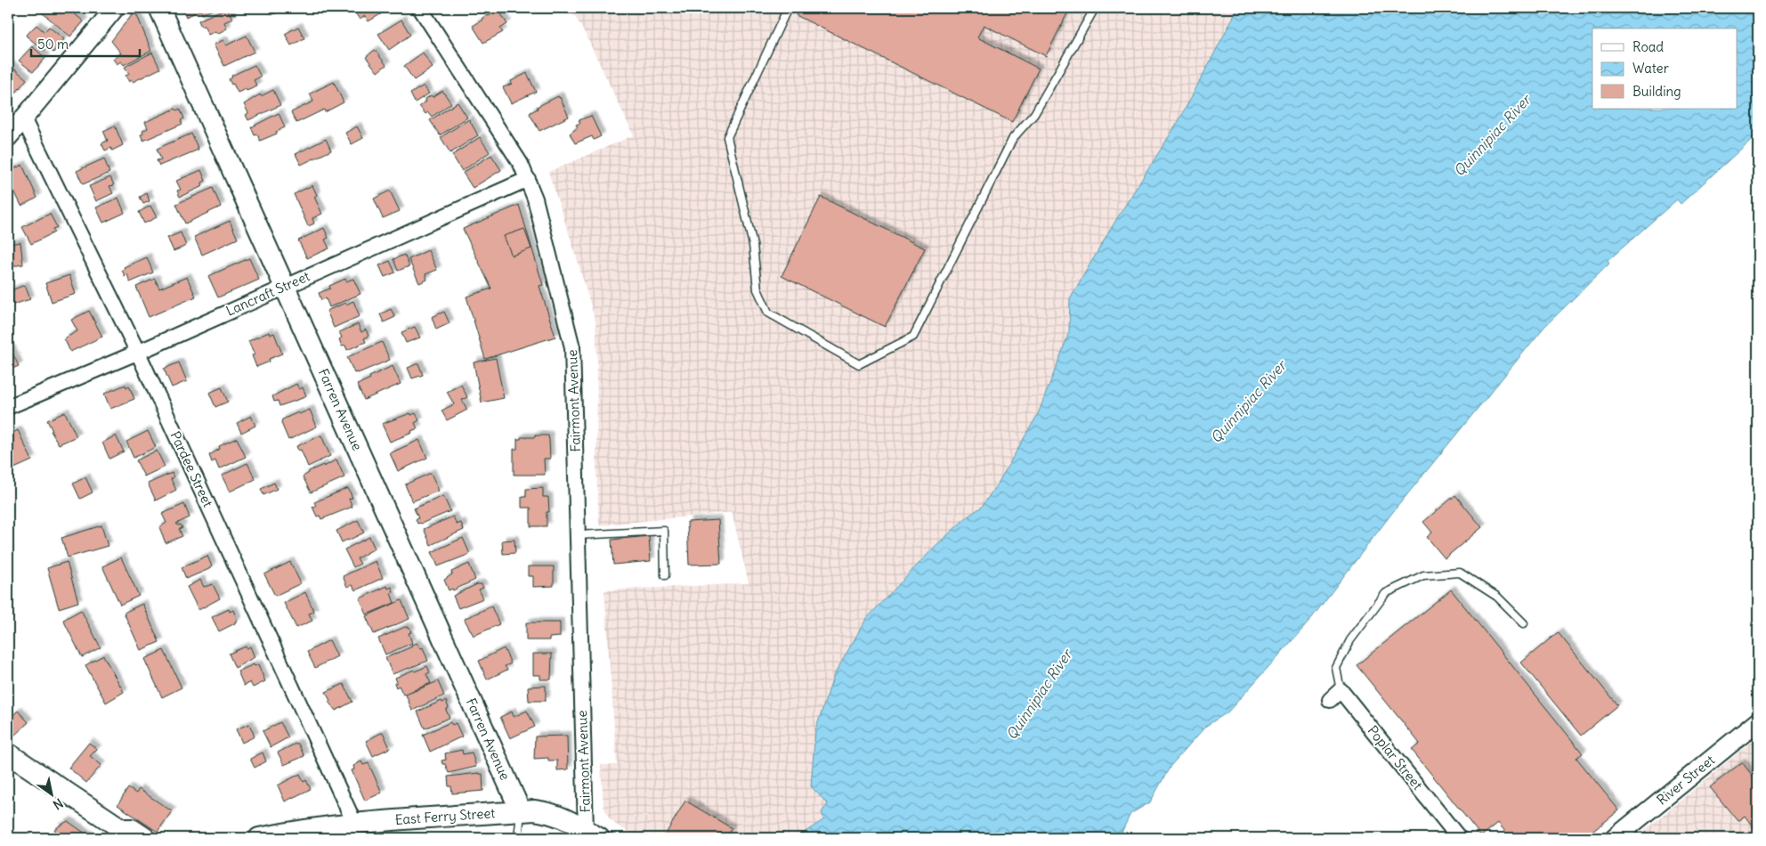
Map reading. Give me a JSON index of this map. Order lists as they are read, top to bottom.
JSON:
{
  "streets": {
    "main road": ["Farren Avenue", "East Ferry Street"],
    "street": [
      "Lancraft Street",
      "Fairmont Avenue",
      "Pardee Street",
      "Poplar Street",
      "River Street"
    ]
  },
  "crossings": [
    ["Lancraft Street", "Fairmont Avenue"],
    ["Lancraft Street", "Farren Avenue"],
    ["Lancraft Street", "Pardee Street"],
    ["Fairmont Avenue", "East Ferry Street"],
    ["Farren Avenue", "East Ferry Street"],
    ["Pardee Street", "East Ferry Street"]
  ],
  "water": ["Quinnipiac River"],
  "legend": ["Road", "Water", "Building"],
  "scale_bar": "50 m",
  "north": "bottom right"
}
